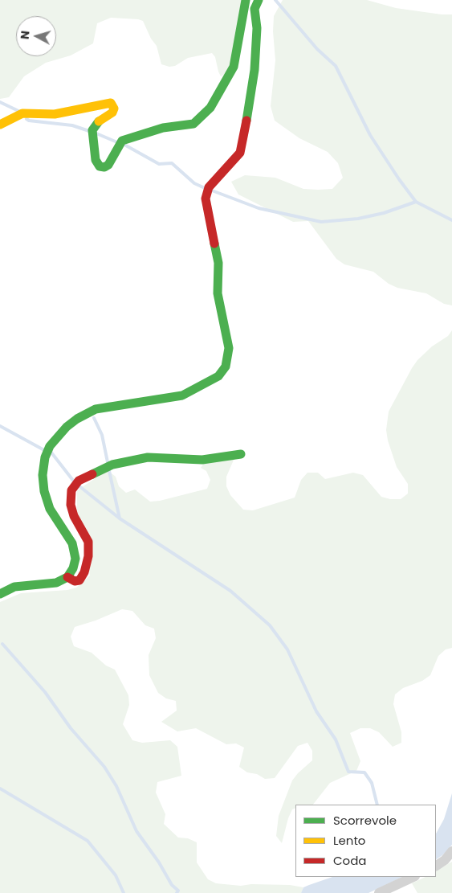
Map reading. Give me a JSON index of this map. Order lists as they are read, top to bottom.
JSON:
{
  "legend": ["Scorrevole", "Lento", "Coda"],
  "north": "left"
}
